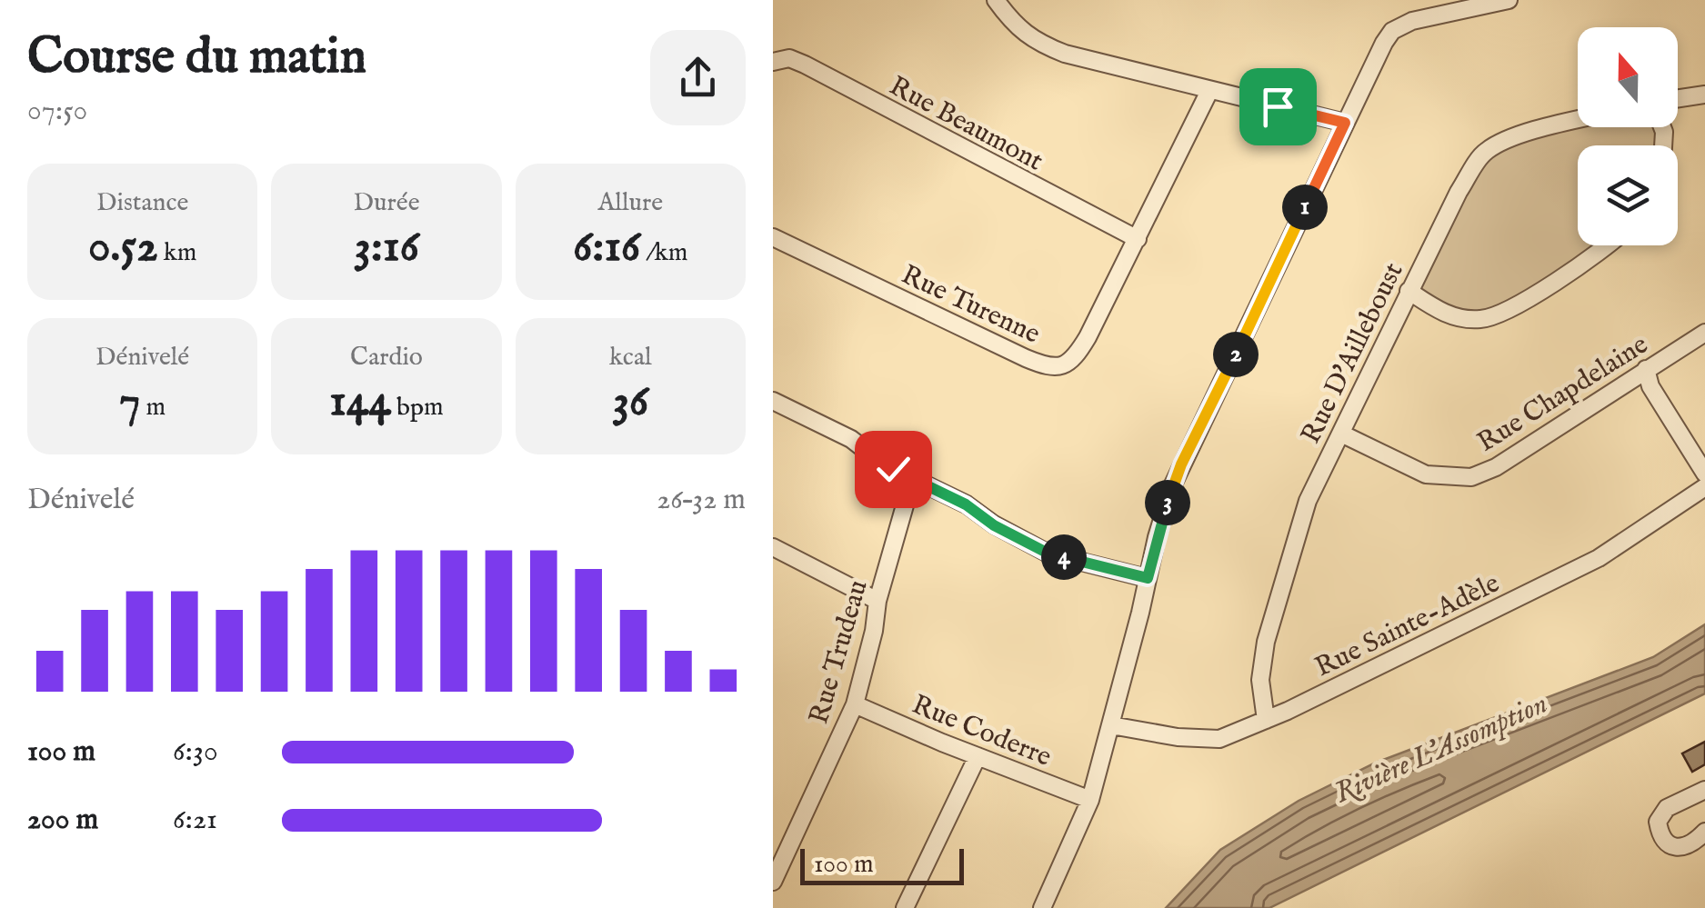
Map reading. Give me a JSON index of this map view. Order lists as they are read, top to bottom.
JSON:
{
  "streets": {
    "street": [
      "Rue Beaumont",
      "Rue Turenne",
      "Rue D'Ailleboust",
      "Rue Chapdelaine",
      "Rue Sainte-Adèle",
      "Rue Trudeau",
      "Rue Coderre"
    ]
  },
  "crossings": [
    ["Rue Beaumont", "Rue Turenne"],
    ["Rue D'Ailleboust", "Rue Chapdelaine"],
    ["Rue D'Ailleboust", "Rue Sainte-Adèle"],
    ["Rue Trudeau", "Rue Coderre"]
  ],
  "water": ["Rivière L'Assomption"],
  "scale_bar": "100 m",
  "north": "top",
  "page": {
    "heading": ["Course du matin", "07:50"],
    "stats": [
      ["Distance", "0.52 km"],
      ["Durée", "3:16"],
      ["Allure", "6:16 /km"],
      ["Dénivelé", "7 m"],
      ["Cardio", "144 bpm"],
      ["kcal", "36"]
    ],
    "pins": [
      "1",
      "2",
      "3",
      "4"
    ],
    "chart": ["Dénivelé", "26–32 m"],
    "list": [
      {
        "name": "100 m",
        "note": "6:30"
      },
      {
        "name": "200 m",
        "note": "6:21"
      }
    ],
    "scale": "100 m"
  }
}
